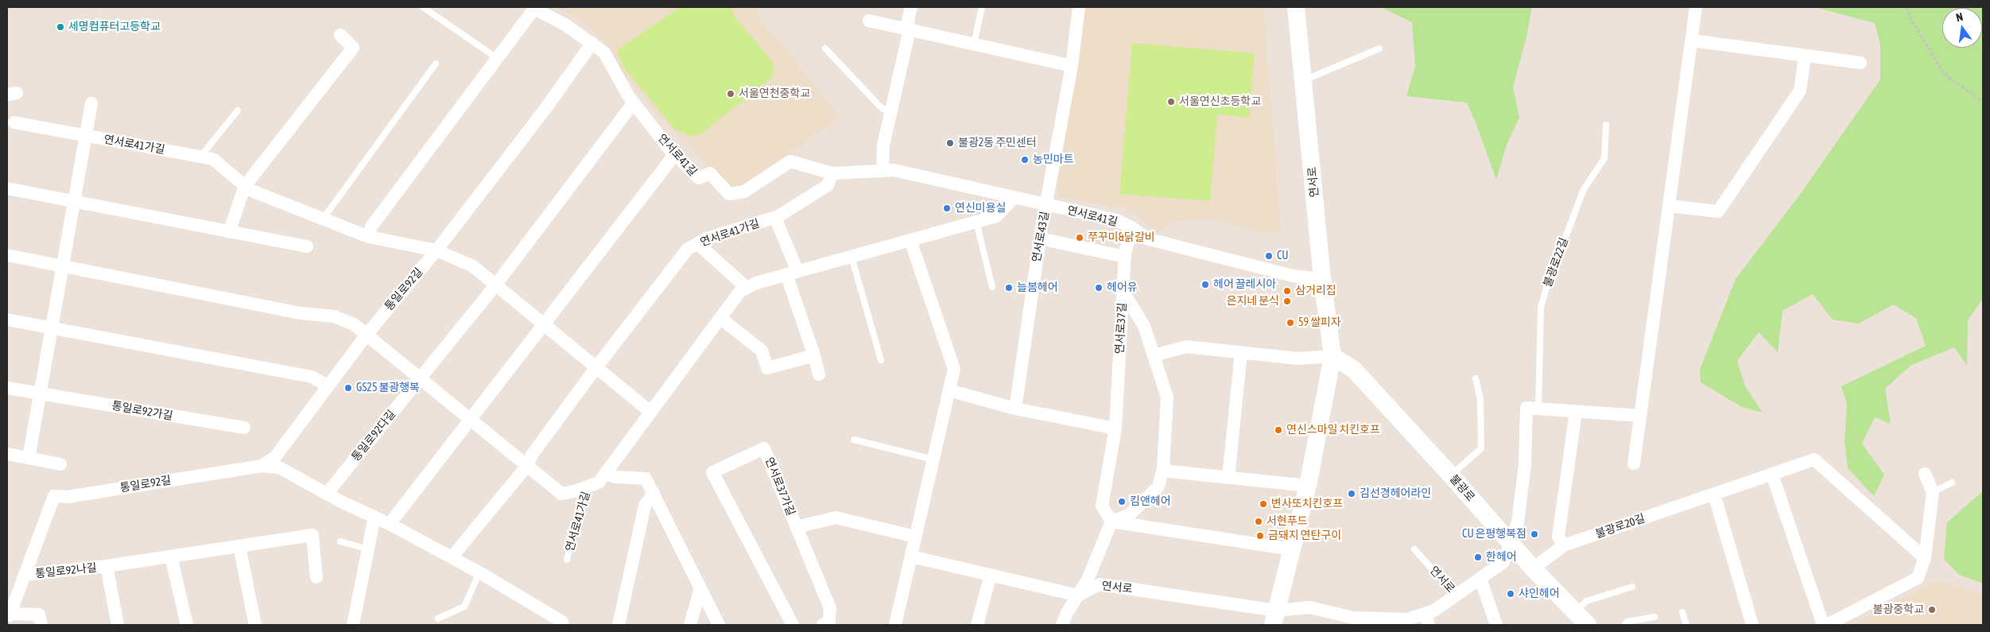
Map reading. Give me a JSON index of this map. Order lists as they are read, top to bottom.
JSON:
{
  "streets": {
    "main road": ["연서로", "불광로"],
    "street": [
      "연서로41가길",
      "연서로41길",
      "연서로43길",
      "통일로92길",
      "연서로37길",
      "통일로92가길",
      "통일로92다길",
      "연서로37가길",
      "불광로20길",
      "통일로92나길"
    ],
    "lane": ["불광로22길"]
  },
  "crossings": [
    ["연서로41가길", "연서로41길"],
    ["연서로41가길", "통일로92길"],
    ["연서로41길", "연서로"],
    ["연서로41길", "연서로43길"],
    ["연서로41길", "연서로37길"],
    ["연서로", "불광로"],
    ["통일로92길", "통일로92나길"],
    ["불광로", "불광로20길"]
  ],
  "places": [
    "세명컴퓨터고등학교",
    "서울연천중학교",
    "서울연신초등학교",
    "불광2동 주민센터",
    "농민마트",
    "연신미용실",
    "쭈꾸미&닭갈비",
    "CU",
    "헤어 끌레시아",
    "늘봄헤어",
    "헤어유",
    "삼거리집",
    "은지네 분식",
    "59 쌀피자",
    "GS25 불광행복",
    "연신스마일 치킨호프",
    "김선경헤어라인",
    "킴앤헤어",
    "변사또치킨호프",
    "서현푸드",
    "CU 은평행복점",
    "금돼지 연탄구이",
    "한헤어",
    "샤인헤어",
    "불광중학교"
  ],
  "north": "top"
}
